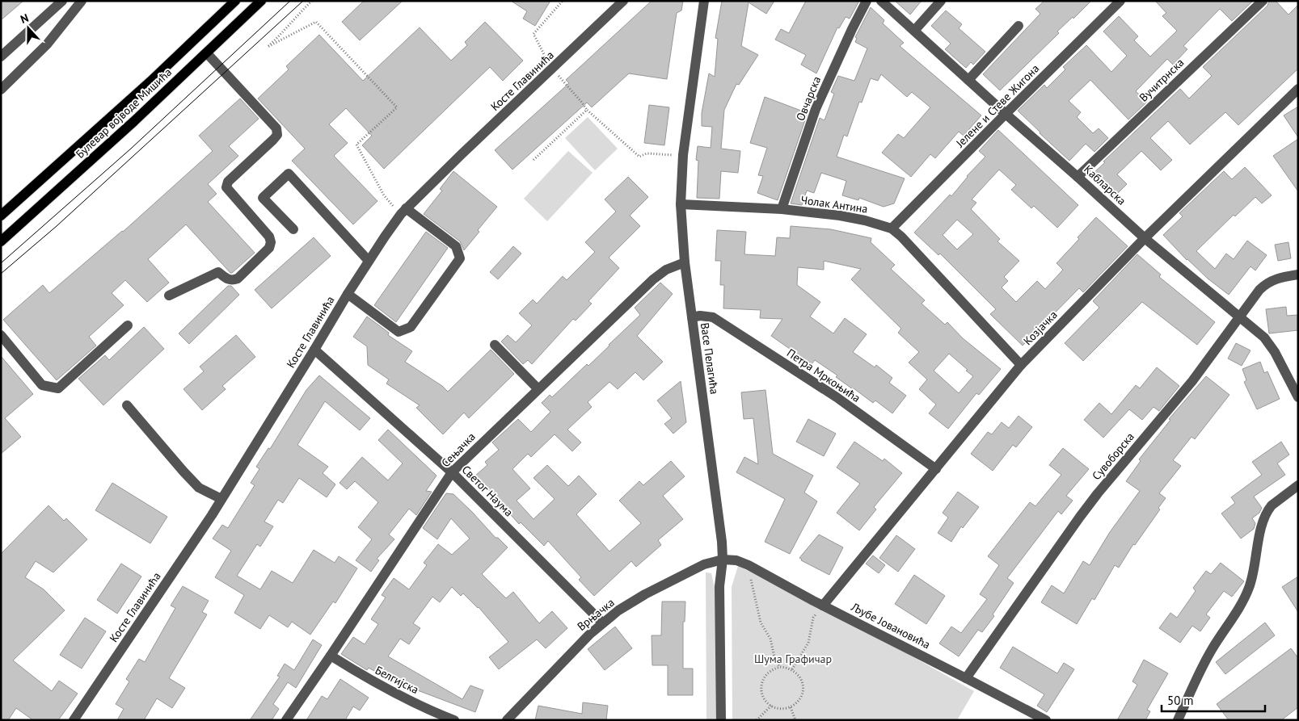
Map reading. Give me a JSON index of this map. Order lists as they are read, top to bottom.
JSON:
{
  "streets": {
    "main road": ["Булевар војводе Мишића"],
    "street": [
      "Вучитрнска",
      "Косте Главинића",
      "Овчарска",
      "Јелене и Стеве Жигона",
      "Кабларска",
      "Чолак Антина",
      "Козјачка",
      "Васе Пелагића",
      "Петра Мркоњића",
      "Сењачка",
      "Сувоборска",
      "Светог Наума",
      "Врњачка",
      "Љубе Јовановића",
      "Белгијска"
    ]
  },
  "crossings": [
    ["Вучитрнска", "Кабларска"],
    ["Косте Главинића", "Светог Наума"],
    ["Овчарска", "Чолак Антина"],
    ["Јелене и Стеве Жигона", "Кабларска"],
    ["Јелене и Стеве Жигона", "Чолак Антина"],
    ["Кабларска", "Козјачка"],
    ["Кабларска", "Сувоборска"],
    ["Чолак Антина", "Козјачка"],
    ["Чолак Антина", "Васе Пелагића"],
    ["Козјачка", "Петра Мркоњића"],
    ["Козјачка", "Љубе Јовановића"],
    ["Васе Пелагића", "Петра Мркоњића"],
    ["Васе Пелагића", "Сењачка"],
    ["Васе Пелагића", "Врњачка"],
    ["Васе Пелагића", "Љубе Јовановића"],
    ["Сењачка", "Светог Наума"],
    ["Сењачка", "Белгијска"],
    ["Сувоборска", "Љубе Јовановића"],
    ["Светог Наума", "Врњачка"],
    ["Врњачка", "Љубе Јовановића"]
  ],
  "parks": ["Шума Графичар"],
  "scale_bar": "50 m",
  "north": "top"
}
